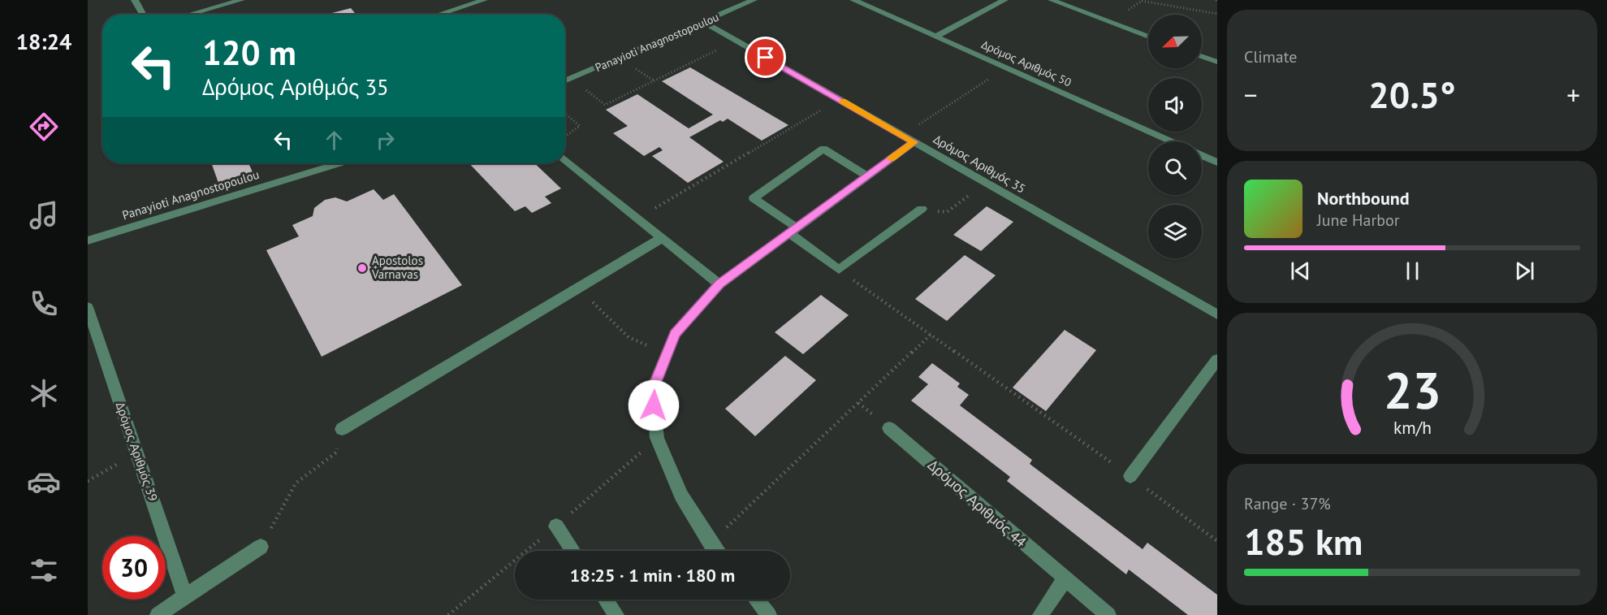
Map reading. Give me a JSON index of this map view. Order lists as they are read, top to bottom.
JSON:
{
  "streets": {
    "street": [
      "Panayioti Anagnostopoulou",
      "Δρόμος Αριθμός 50",
      "Δρόμος Αριθμός 35",
      "Δρόμος Αριθμός 39",
      "Δρόμος Αριθμός 44"
    ]
  },
  "crossings": [
    ["Panayioti Anagnostopoulou", "Δρόμος Αριθμός 35"]
  ],
  "places": ["Apostolos Varnavas"],
  "north": "bottom left",
  "page": {
    "tabs": "18:24",
    "tile": [
      "Climate",
      ["Range · 37%", "185 km"]
    ],
    "turn": ["120 m", "Δρόμος Αριθμός 35"],
    "heat": ["−", "20.5°", "+"],
    "song": ["Northbound", "June Harbor"],
    "limit": "30",
    "trip": "18:25 · 1 min · 180 m",
    "gauge": ["23", "km/h"]
  }
}
